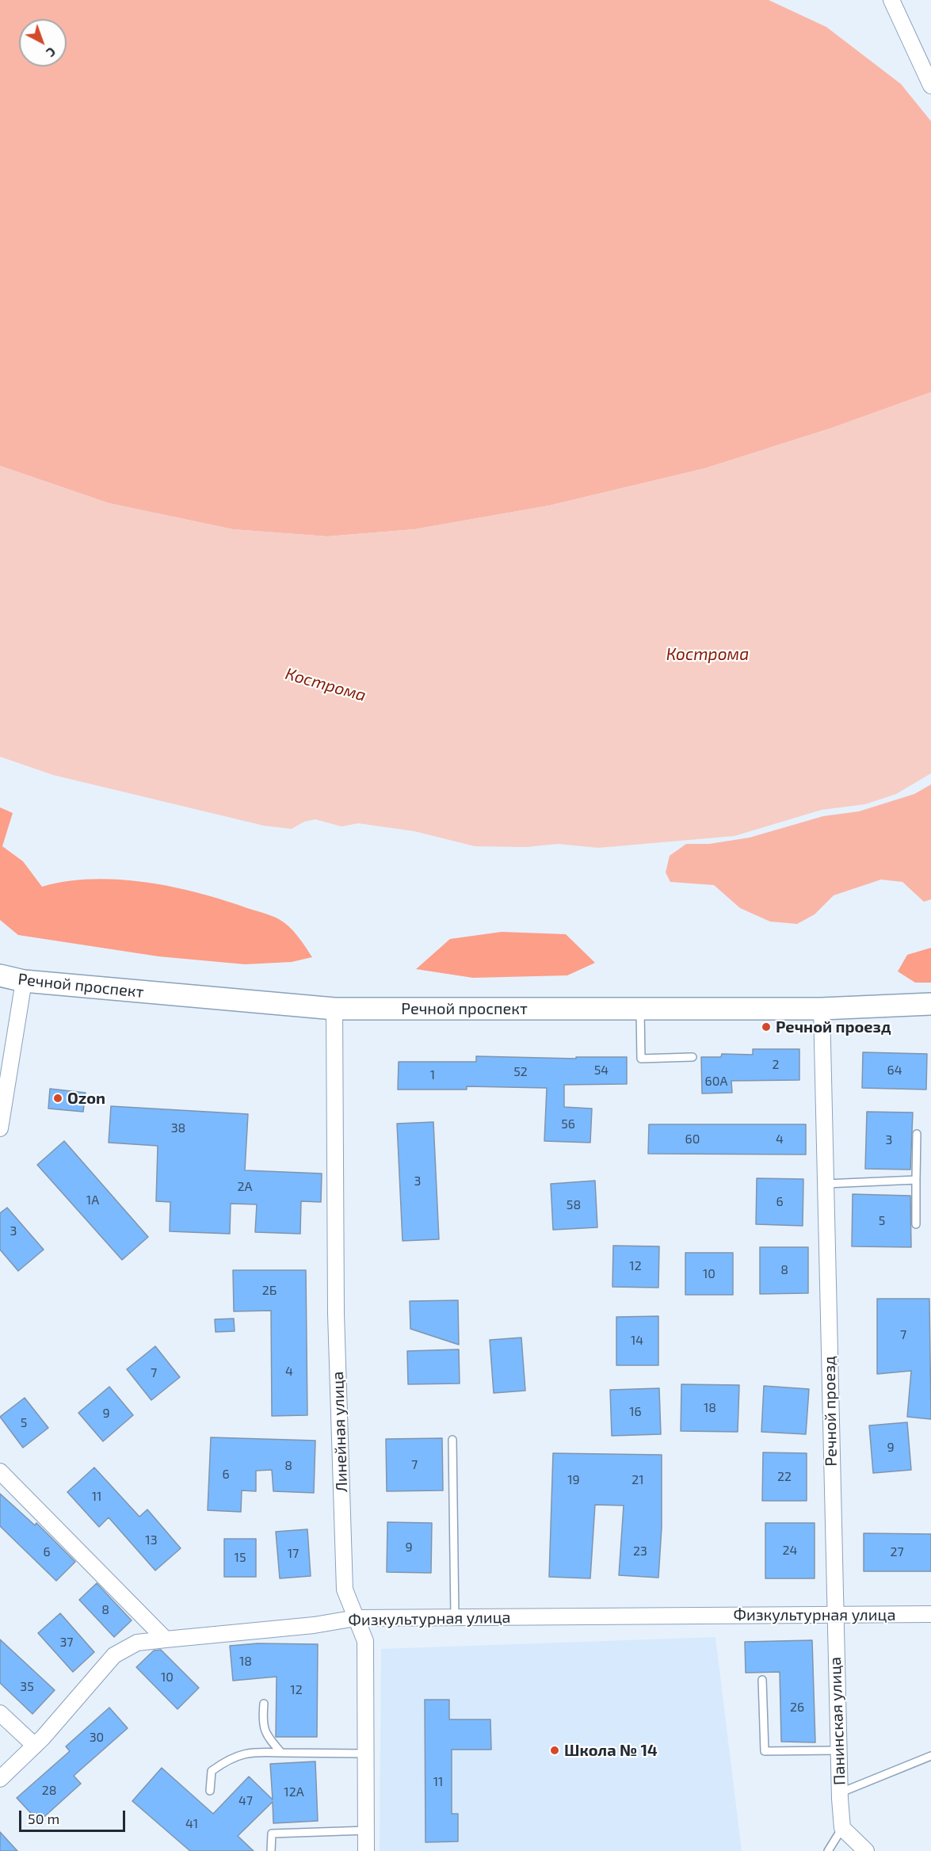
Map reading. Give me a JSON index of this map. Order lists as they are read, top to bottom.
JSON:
{
  "streets": {
    "street": [
      "Речной проспект",
      "Речной проезд",
      "Линейная улица",
      "Физкультурная улица",
      "Панинская улица"
    ]
  },
  "crossings": [
    ["Речной проспект", "Речной проезд"],
    ["Речной проспект", "Линейная улица"],
    ["Речной проезд", "Физкультурная улица"],
    ["Речной проезд", "Панинская улица"],
    ["Линейная улица", "Физкультурная улица"],
    ["Физкультурная улица", "Панинская улица"]
  ],
  "water": ["Кострома"],
  "places": ["Речной проезд", "Ozon", "Школа № 14"],
  "house_numbers": [
    "2",
    "54",
    "64",
    "52",
    "1",
    "60А",
    "56",
    "38",
    "60",
    "4",
    "3",
    "3",
    "2А",
    "1А",
    "6",
    "58",
    "5",
    "3",
    "12",
    "8",
    "10",
    "2Б",
    "7",
    "14",
    "4",
    "7",
    "18",
    "16",
    "9",
    "5",
    "9",
    "7",
    "8",
    "6",
    "22",
    "19",
    "21",
    "11",
    "13",
    "9",
    "24",
    "23",
    "6",
    "27",
    "17",
    "15",
    "8",
    "37",
    "18",
    "10",
    "35",
    "12",
    "26",
    "30",
    "11",
    "28",
    "12А",
    "47",
    "41"
  ],
  "scale_bar": "50 m",
  "north": "bottom right"
}
